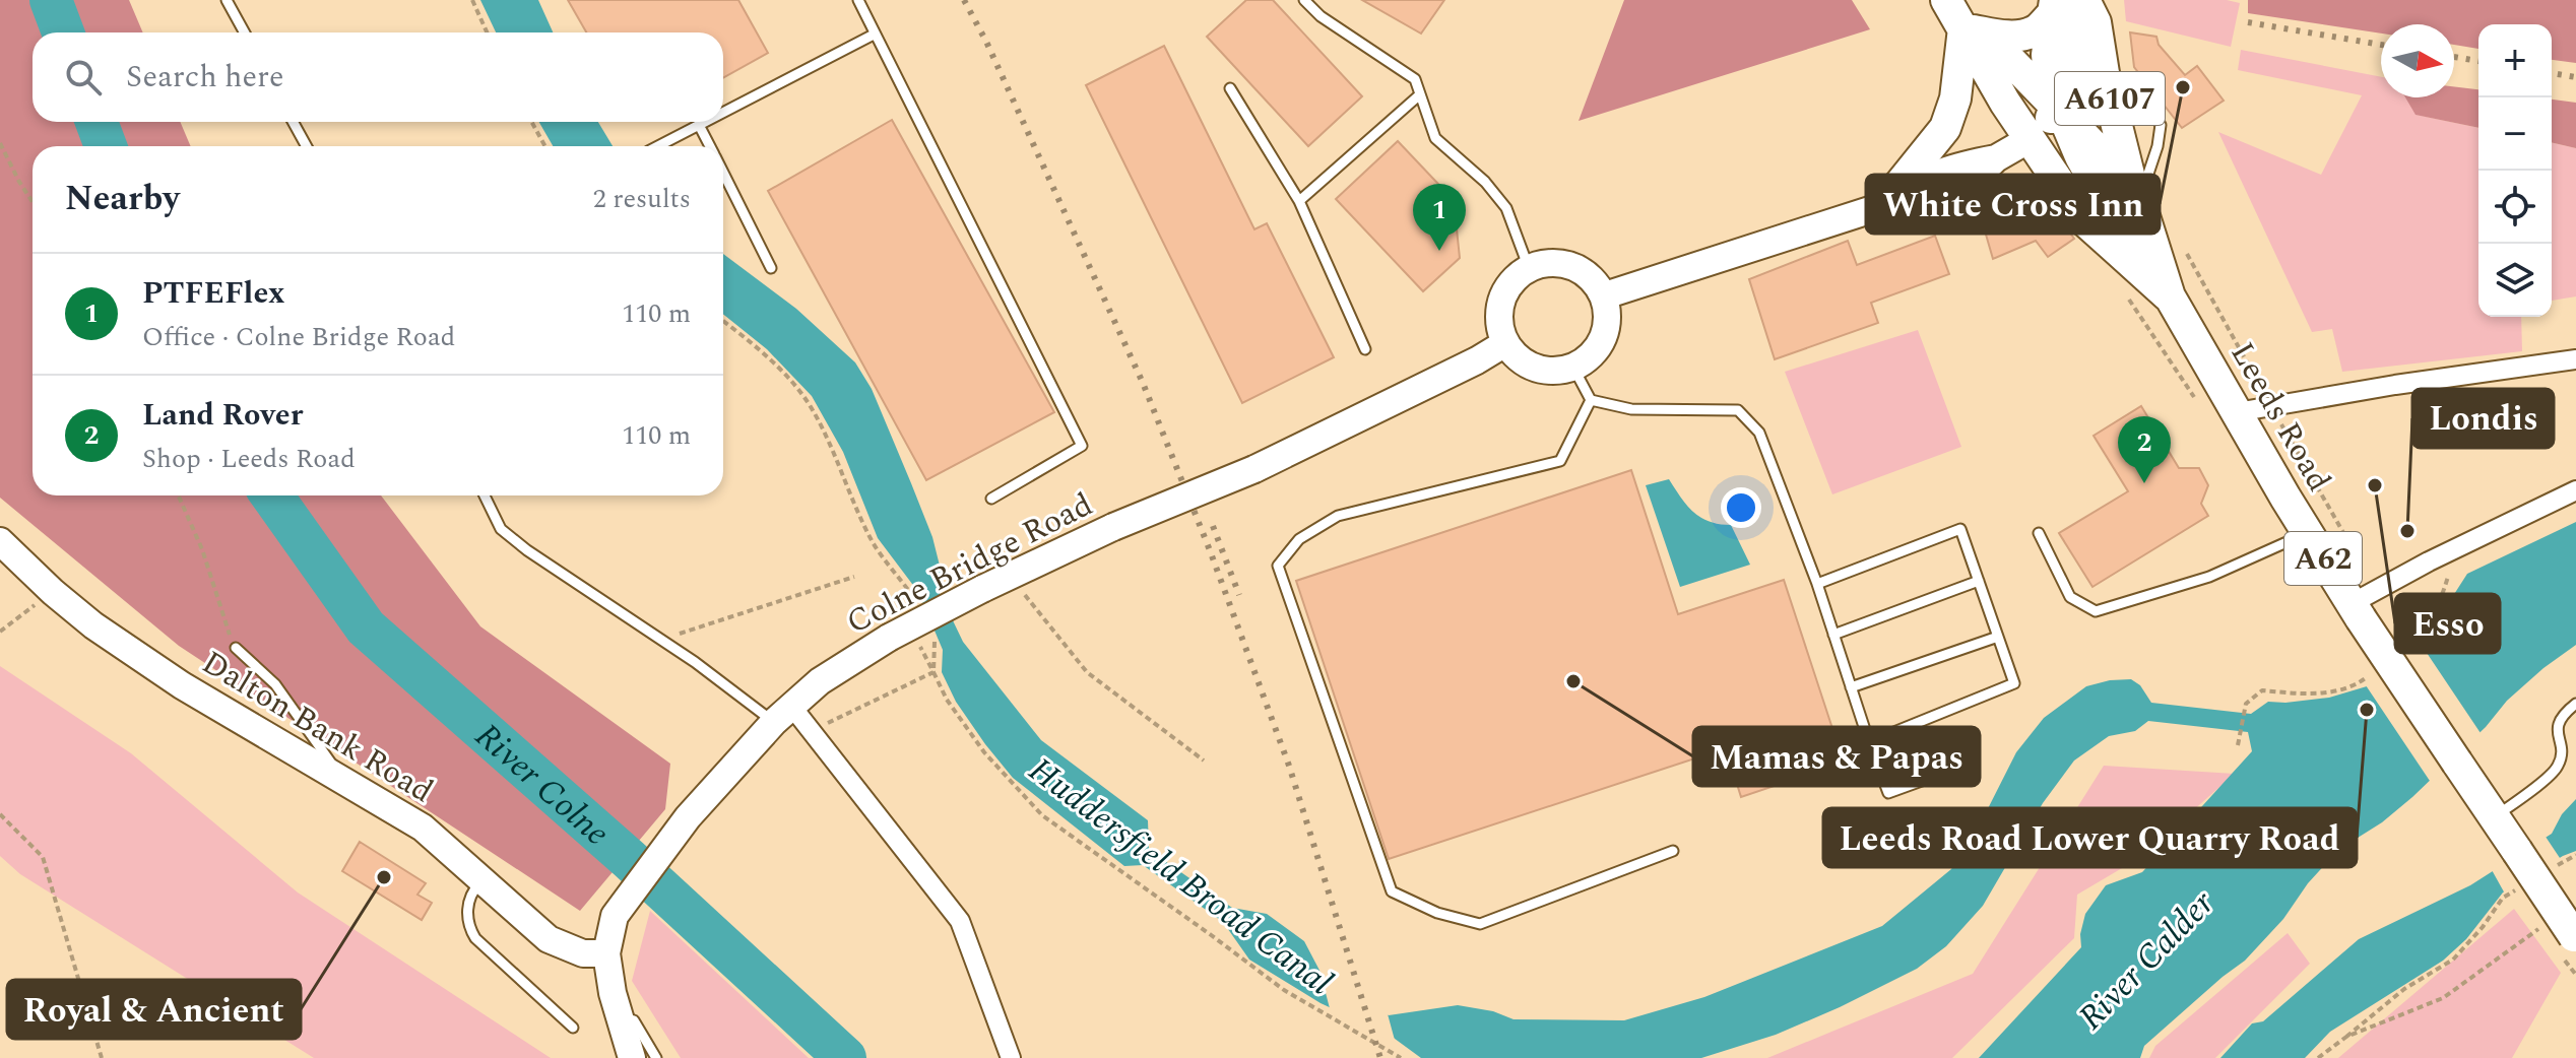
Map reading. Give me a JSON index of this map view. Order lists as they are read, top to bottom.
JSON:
{
  "streets": {
    "main road": [
      "A6107",
      "Leeds Road",
      "A62",
      "Colne Bridge Road",
      "Dalton Bank Road"
    ]
  },
  "crossings": [
    ["A6107", "Leeds Road"],
    ["Colne Bridge Road", "Dalton Bank Road"]
  ],
  "water": ["River Colne", "Huddersfield Broad Canal", "River Calder"],
  "places": [
    "White Cross Inn",
    "Esso",
    "Londis",
    "Mamas & Papas",
    "Leeds Road Lower Quarry Road",
    "Royal & Ancient"
  ],
  "north": "right",
  "page": {
    "map_buttons": ["+", "−"],
    "search": "Search here",
    "heading": ["Nearby", "2 results"],
    "pins": ["1", "2"],
    "list": [
      {
        "mark": "1",
        "name": "PTFEFlex",
        "note": "Office · Colne Bridge Road",
        "value": "110 m"
      },
      {
        "mark": "2",
        "name": "Land Rover",
        "note": "Shop · Leeds Road",
        "value": "110 m"
      }
    ]
  }
}
